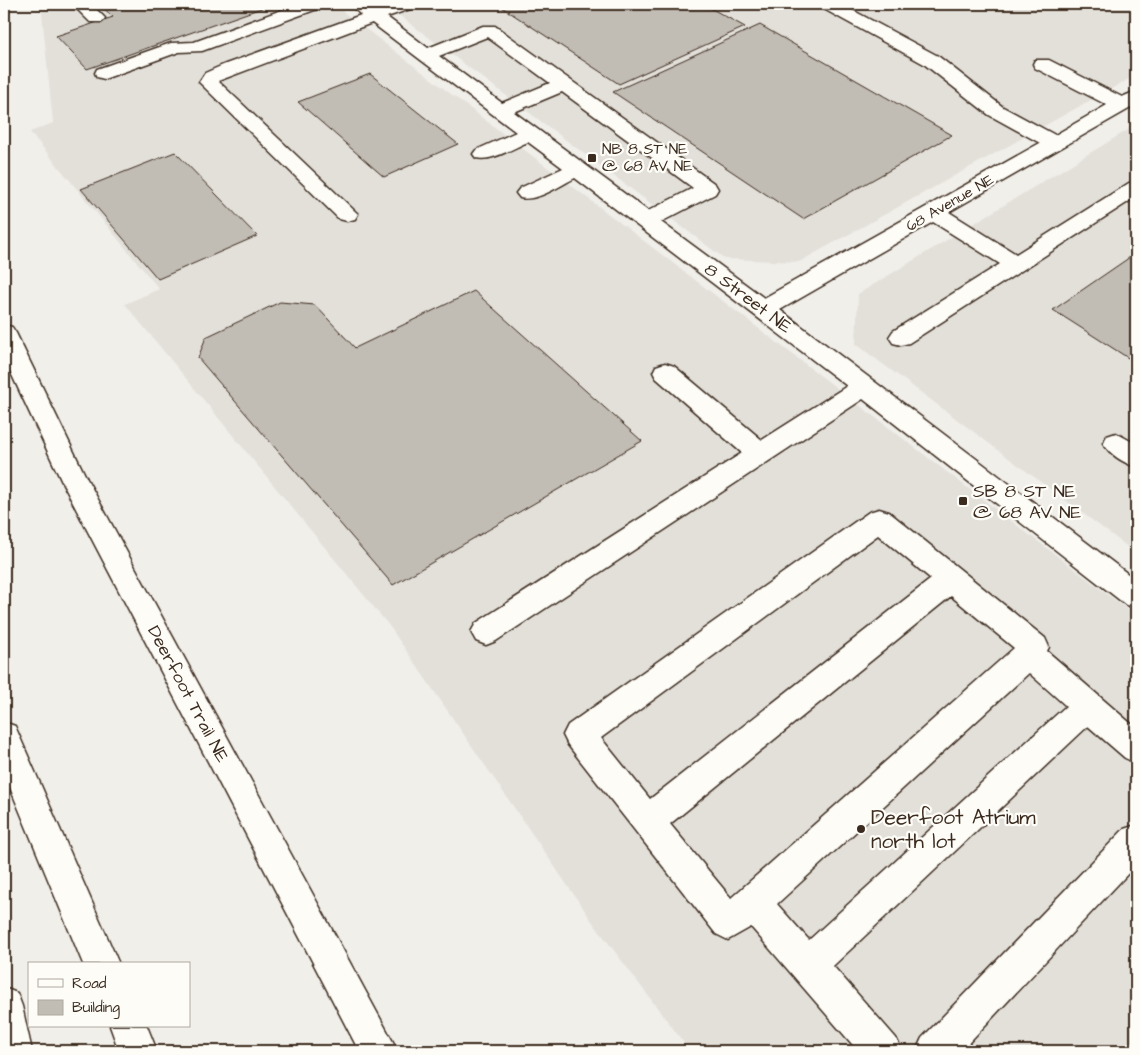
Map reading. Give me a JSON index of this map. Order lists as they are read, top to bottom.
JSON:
{
  "streets": {
    "main road": ["68 Avenue NE", "8 Street NE", "Deerfoot Trail NE"]
  },
  "crossings": [
    ["68 Avenue NE", "8 Street NE"]
  ],
  "places": {
    "transit": ["NB 8 ST NE @ 68 AV NE", "SB 8 ST NE @ 68 AV NE"],
    "other": ["Deerfoot Atrium north lot"]
  },
  "legend": ["Road", "Building"]
}
